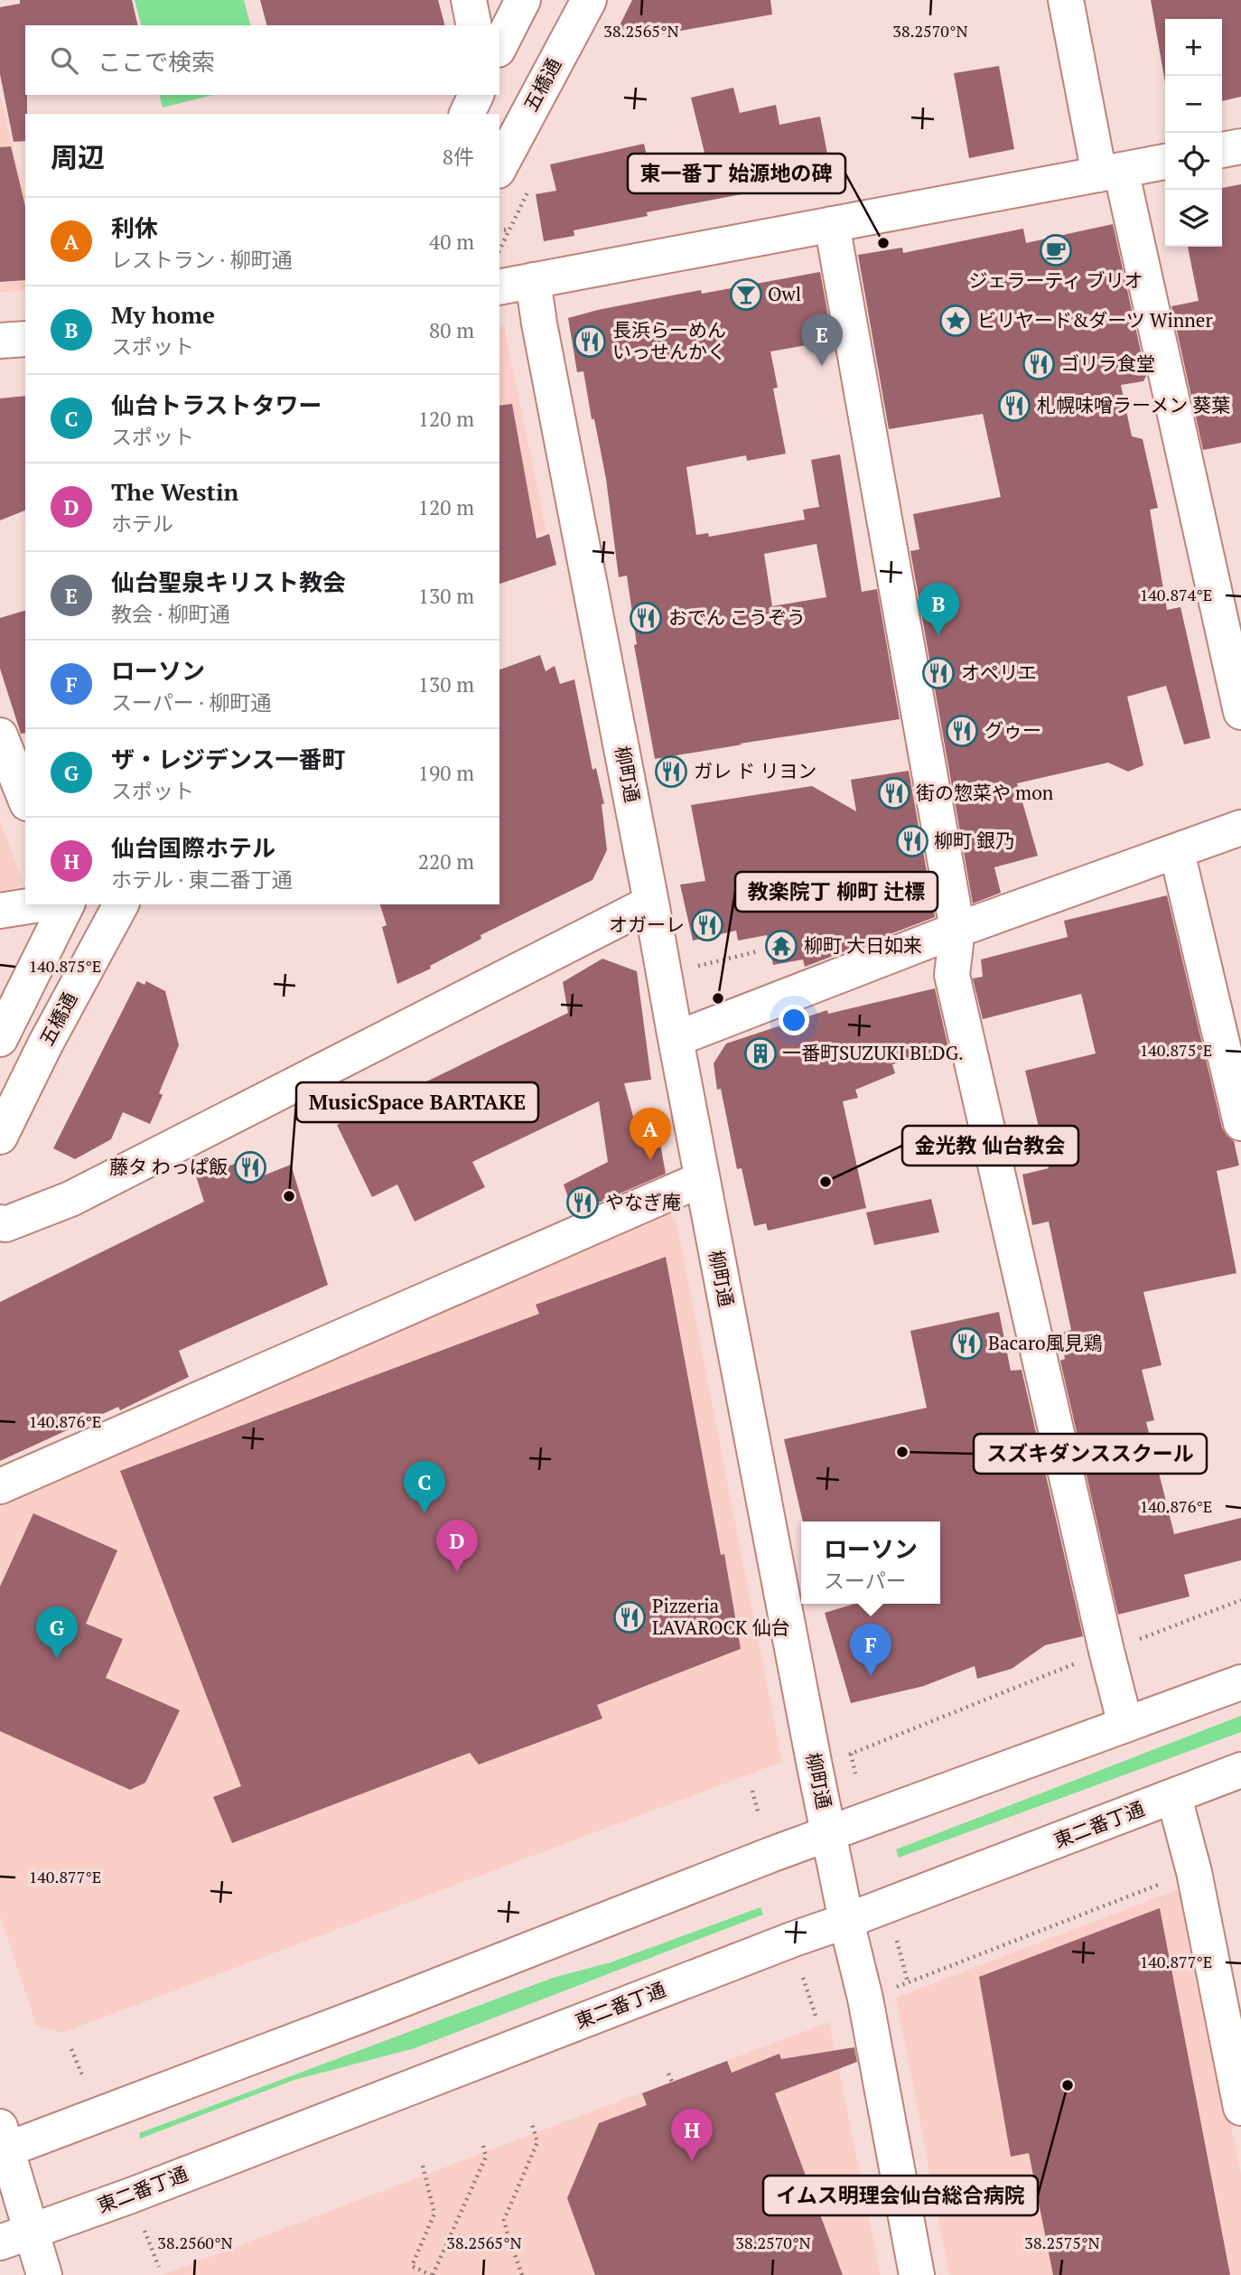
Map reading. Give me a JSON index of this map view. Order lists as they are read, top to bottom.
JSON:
{
  "streets": {
    "main road": ["五橋通", "柳町通", "東二番丁通"]
  },
  "crossings": [
    ["柳町通", "東二番丁通"]
  ],
  "places": {
    "other": [
      "東一番丁 始源地の碑",
      "教楽院丁 柳町 辻標",
      "金光教 仙台教会",
      "MusicSpace BARTAKE",
      "スズキダンススクール",
      "イムス明理会仙台総合病院"
    ],
    "cafe": ["ジェラーティ ブリオ"],
    "bar": ["Owl"],
    "place": ["ビリヤード&ダーツ Winner"],
    "restaurant": [
      "長浜らーめん いっせんかく",
      "ゴリラ食堂",
      "札幌味噌ラーメン 葵葉",
      "おでん こうぞう",
      "オペリエ",
      "グゥー",
      "ガレ ド リヨン",
      "街の惣菜や mon",
      "柳町 銀乃",
      "オガーレ",
      "藤タ わっぱ飯",
      "やなぎ庵",
      "Bacaro風見鶏",
      "Pizzeria LAVAROCK 仙台"
    ],
    "temple": ["柳町 大日如来"],
    "building": ["一番町SUZUKI BLDG."]
  },
  "page": {
    "map_buttons": ["+", "−"],
    "search": "ここで検索",
    "heading": ["周辺", "8件"],
    "list": [
      {
        "mark": "A",
        "name": "利休",
        "note": "レストラン · 柳町通",
        "value": "40 m"
      },
      {
        "mark": "B",
        "name": "My home",
        "note": "スポット",
        "value": "80 m"
      },
      {
        "mark": "C",
        "name": "仙台トラストタワー",
        "note": "スポット",
        "value": "120 m"
      },
      {
        "mark": "D",
        "name": "The Westin",
        "note": "ホテル",
        "value": "120 m"
      },
      {
        "mark": "E",
        "name": "仙台聖泉キリスト教会",
        "note": "教会 · 柳町通",
        "value": "130 m"
      },
      {
        "mark": "F",
        "name": "ローソン",
        "note": "スーパー · 柳町通",
        "value": "130 m"
      },
      {
        "mark": "G",
        "name": "ザ・レジデンス一番町",
        "note": "スポット",
        "value": "190 m"
      },
      {
        "mark": "H",
        "name": "仙台国際ホテル",
        "note": "ホテル · 東二番丁通",
        "value": "220 m"
      }
    ],
    "pins": [
      "E",
      "B",
      "A",
      "C",
      "D",
      "G",
      "F",
      "H"
    ],
    "popup": ["ローソン", "スーパー"]
  },
  "coordinates": [
    "38.2565°N",
    "38.2570°N",
    "140.874°E",
    "140.875°E",
    "140.876°E",
    "140.877°E",
    "38.2560°N",
    "38.2575°N"
  ]
}
